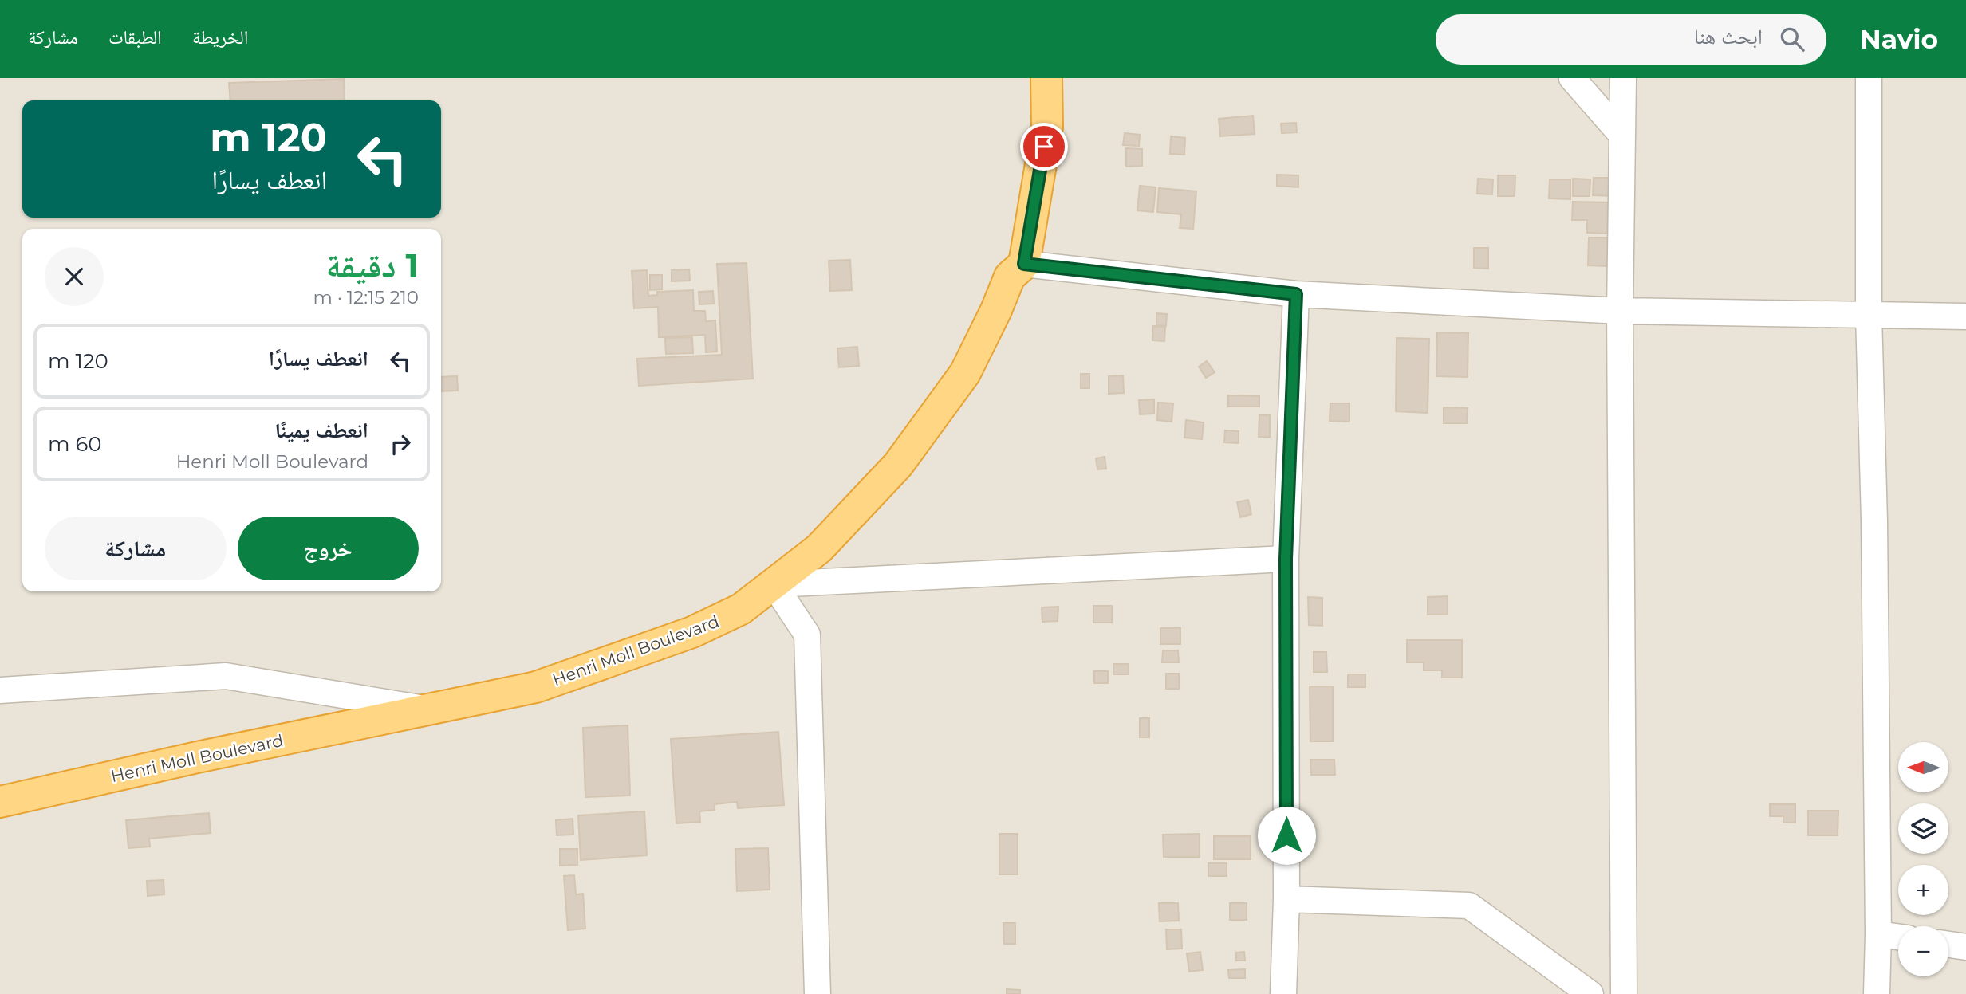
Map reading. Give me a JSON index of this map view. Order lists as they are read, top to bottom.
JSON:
{
  "streets": {
    "highway": ["Henri Moll Boulevard"]
  },
  "north": "left",
  "page": {
    "header": "Navio",
    "search": "ابحث هنا",
    "nav": ["الخريطة", "الطبقات", "مشاركة"],
    "turn": ["120 m", "انعطف يسارًا"],
    "heading": ["1 دقيقة", "210 m · 12:15"],
    "list": [
      {
        "name": "انعطف يسارًا",
        "value": "120 m"
      },
      {
        "name": "انعطف يمينًا",
        "note": "Henri Moll Boulevard",
        "value": "60 m"
      }
    ],
    "buttons": ["خروج", "مشاركة"],
    "map_buttons": ["+", "−"]
  }
}
